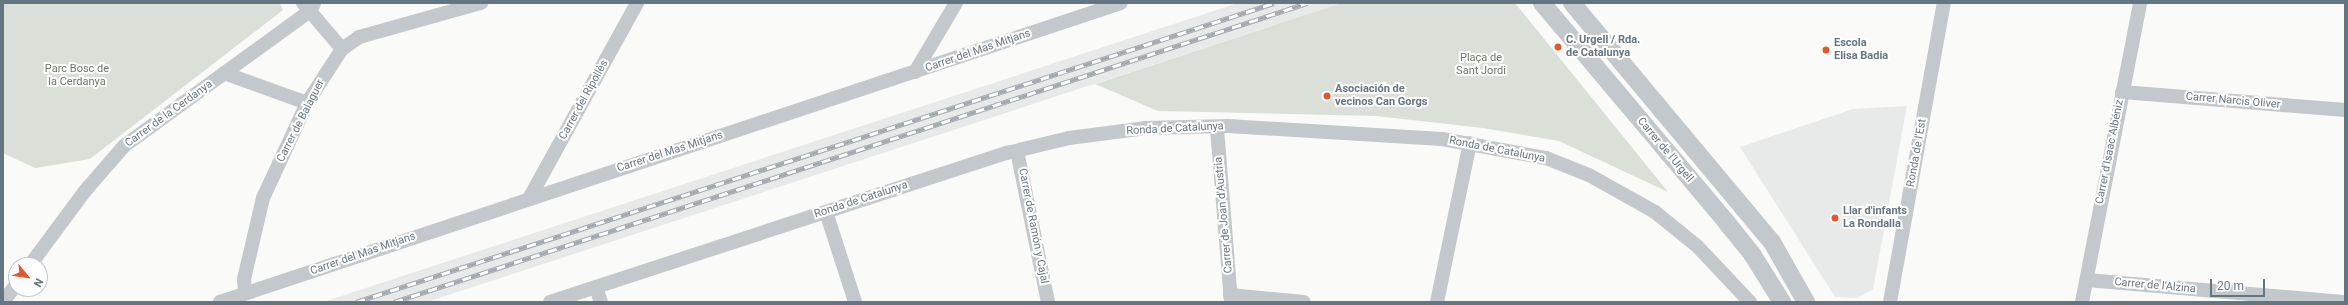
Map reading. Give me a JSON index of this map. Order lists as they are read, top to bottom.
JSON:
{
  "streets": {
    "street": [
      "Carrer del Mas Mitjans",
      "Carrer del Ripollès",
      "Carrer Narcis Oliver",
      "Carrer de la Cerdanya",
      "Carrer de Balaguer",
      "Ronda de Catalunya",
      "Carrer de l'Urgell",
      "Carrer d'Isaac Albéniz",
      "Ronda de l'Est",
      "Carrer de Joan d'Austria",
      "Carrer de Ramón y Cajal",
      "Carrer de l'Alzina"
    ]
  },
  "crossings": [
    ["Carrer del Mas Mitjans", "Carrer del Ripollès"],
    ["Carrer del Mas Mitjans", "Carrer de Balaguer"],
    ["Carrer Narcis Oliver", "Carrer d'Isaac Albéniz"],
    ["Ronda de Catalunya", "Carrer de Joan d'Austria"],
    ["Ronda de Catalunya", "Carrer de Ramón y Cajal"],
    ["Carrer d'Isaac Albéniz", "Carrer de l'Alzina"]
  ],
  "parks": ["Plaça de Sant Jordi", "Parc Bosc de la Cerdanya"],
  "places": [
    "C. Urgell / Rda. de Catalunya",
    "Escola Elisa Badia",
    "Asociación de vecinos Can Gorgs",
    "Llar d'infants La Rondalla"
  ],
  "scale_bar": "20 m",
  "north": "bottom right"
}
